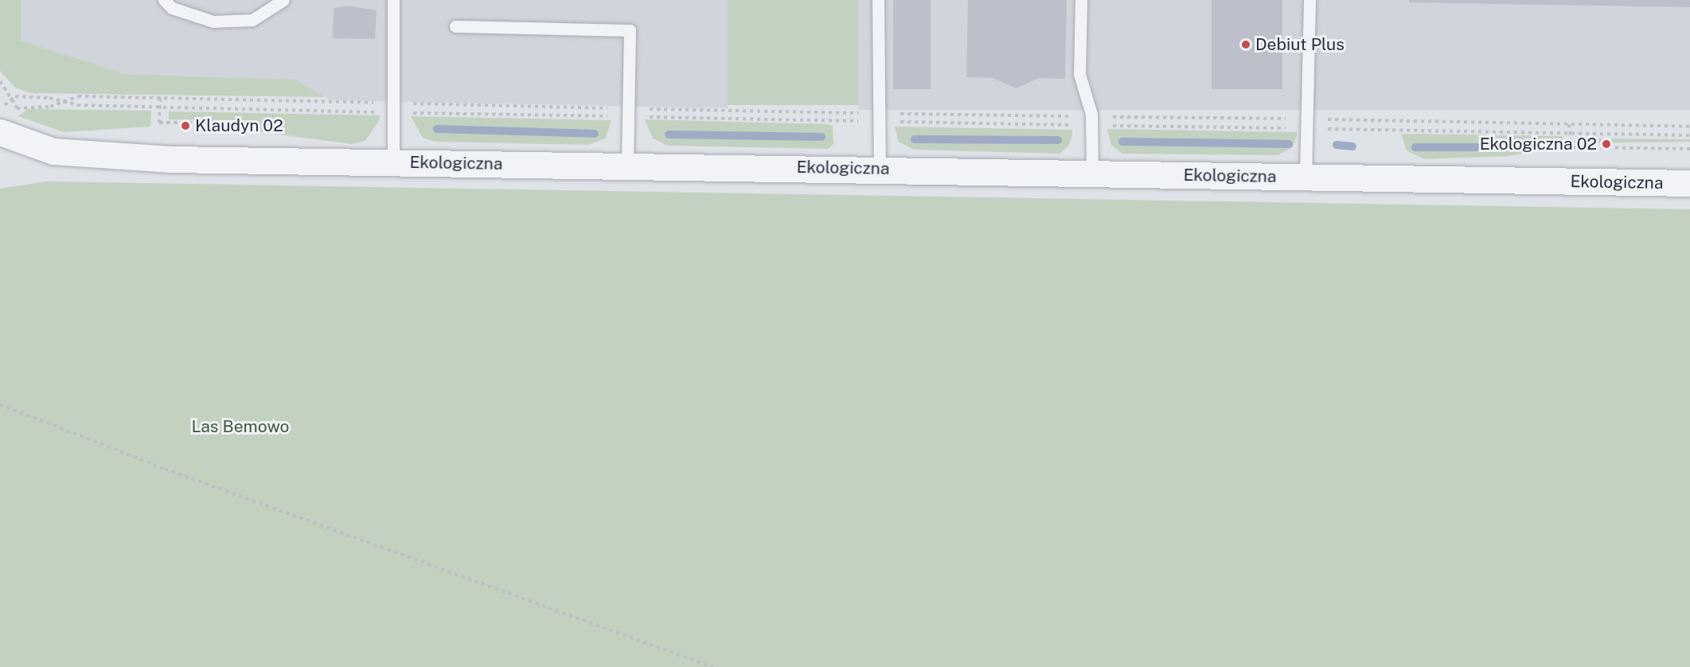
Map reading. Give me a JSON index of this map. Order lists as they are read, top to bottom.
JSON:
{
  "streets": {
    "street": ["Ekologiczna"]
  },
  "parks": ["Las Bemowo"],
  "places": ["Debiut Plus", "Klaudyn 02", "Ekologiczna 02"]
}
